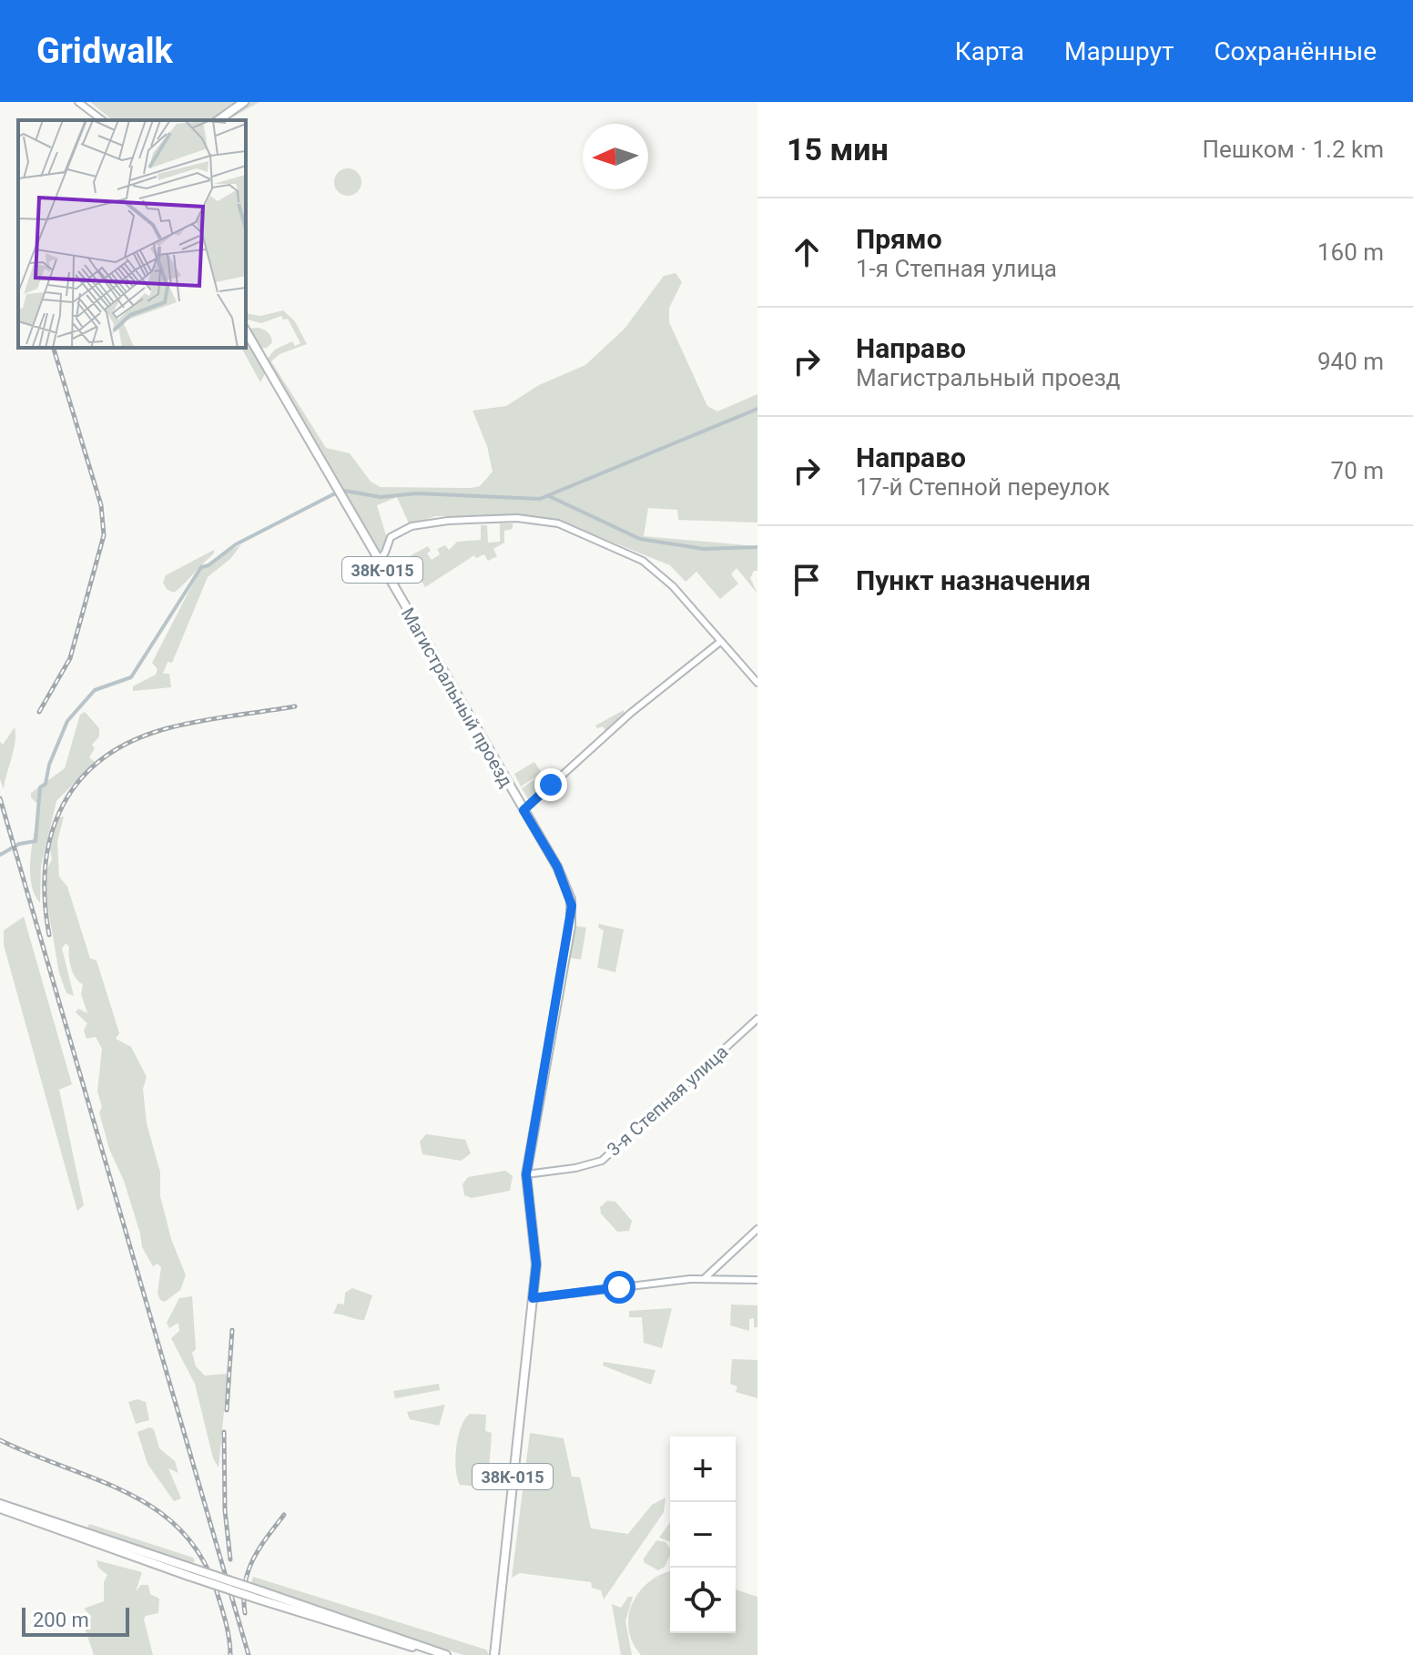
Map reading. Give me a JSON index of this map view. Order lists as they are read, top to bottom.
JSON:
{
  "streets": {
    "main road": ["38К-015", "Магистральный проезд"],
    "street": ["3-я Степная улица"]
  },
  "crossings": [
    ["Магистральный проезд", "3-я Степная улица"]
  ],
  "scale_bar": "200 m",
  "north": "left",
  "page": {
    "header": "Gridwalk",
    "nav": ["Карта", "Маршрут", "Сохранённые"],
    "heading": ["15 мин", "Пешком · 1.2 km"],
    "list": [
      ["Прямо", "1-я Степная улица", "160 m"],
      ["Направо", "Магистральный проезд", "940 m"],
      ["Направо", "17-й Степной переулок", "70 m"],
      "Пункт назначения"
    ],
    "map_buttons": ["+", "−"],
    "scale": "200 m"
  }
}
